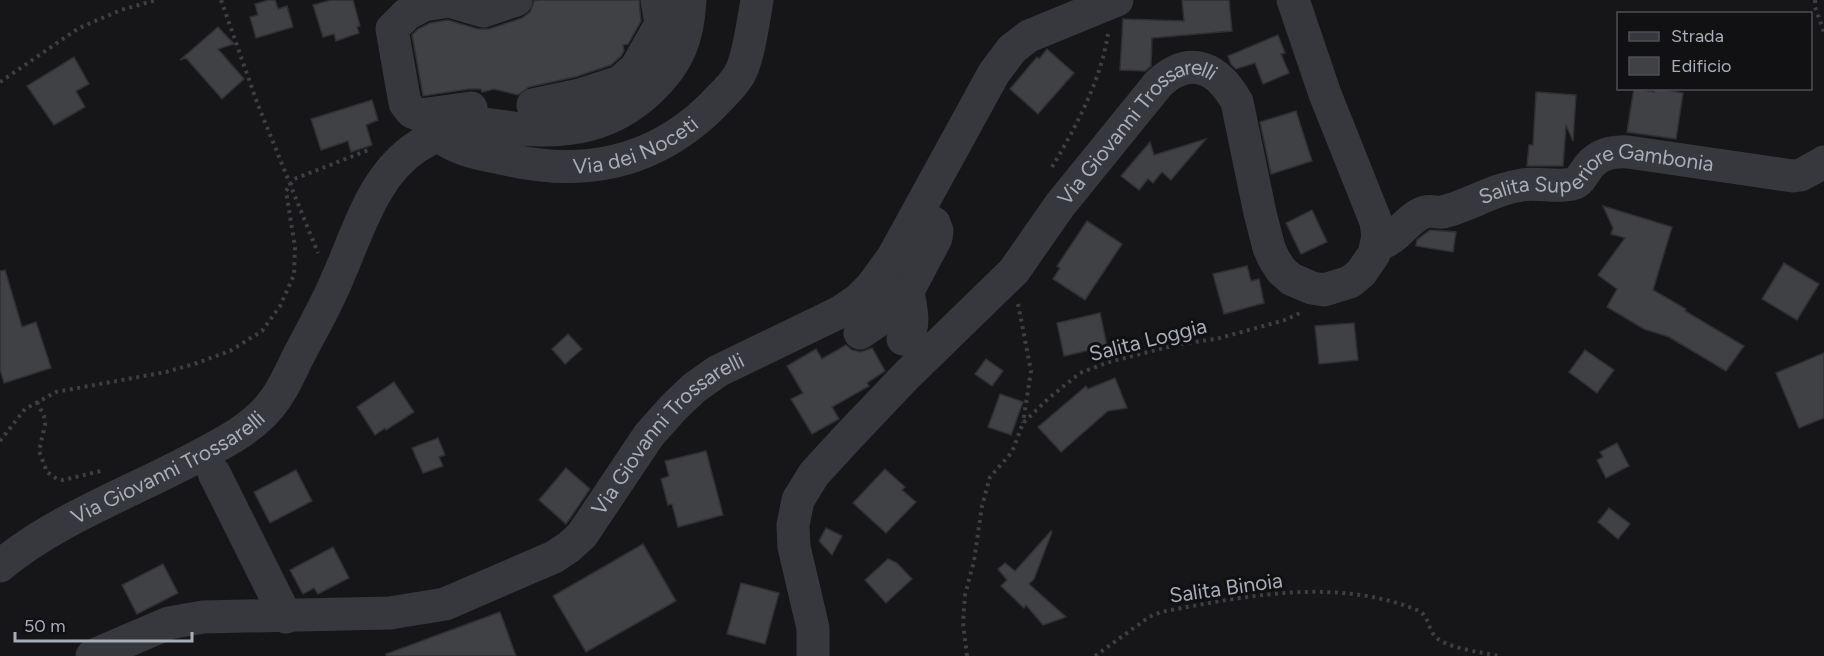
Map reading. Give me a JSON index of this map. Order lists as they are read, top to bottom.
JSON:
{
  "streets": {
    "street": ["Via dei Noceti", "Via Giovanni Trossarelli", "Salita Superiore Gambonia"],
    "path": ["Salita Loggia", "Salita Binoia"]
  },
  "crossings": [
    ["Via dei Noceti", "Via Giovanni Trossarelli"],
    ["Via Giovanni Trossarelli", "Salita Superiore Gambonia"]
  ],
  "legend": ["Strada", "Edificio"],
  "scale_bar": "50 m"
}
